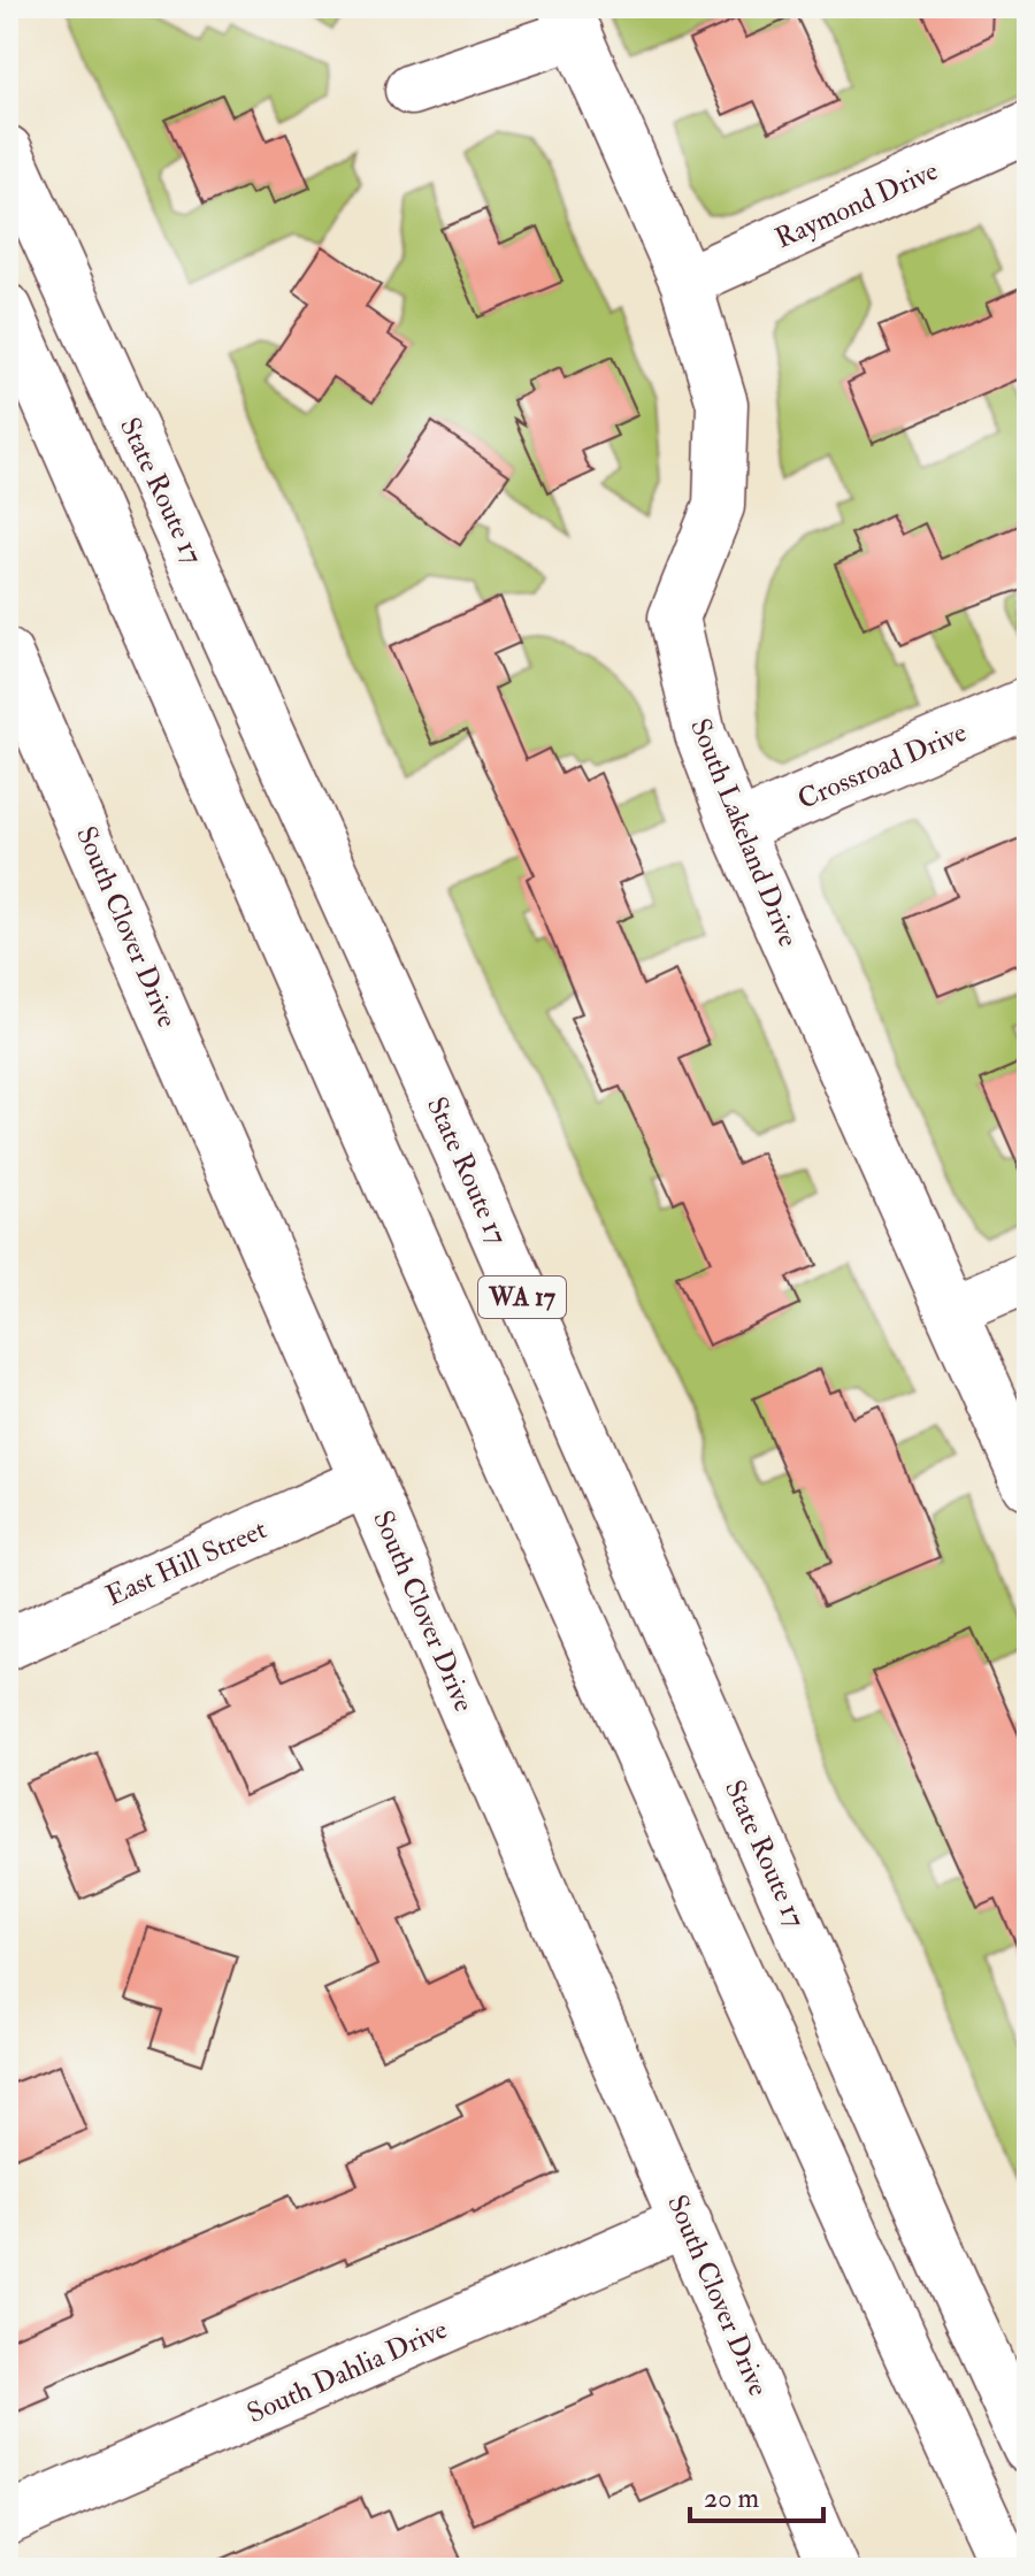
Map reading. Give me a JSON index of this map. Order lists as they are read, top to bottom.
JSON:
{
  "streets": {
    "main road": [
      "Raymond Drive",
      "State Route 17",
      "Crossroad Drive",
      "South Lakeland Drive",
      "South Clover Drive",
      "WA 17",
      "East Hill Street",
      "South Dahlia Drive"
    ]
  },
  "crossings": [
    ["Raymond Drive", "South Lakeland Drive"],
    ["Crossroad Drive", "South Lakeland Drive"],
    ["South Clover Drive", "East Hill Street"],
    ["South Clover Drive", "South Dahlia Drive"]
  ],
  "scale_bar": "20 m"
}
